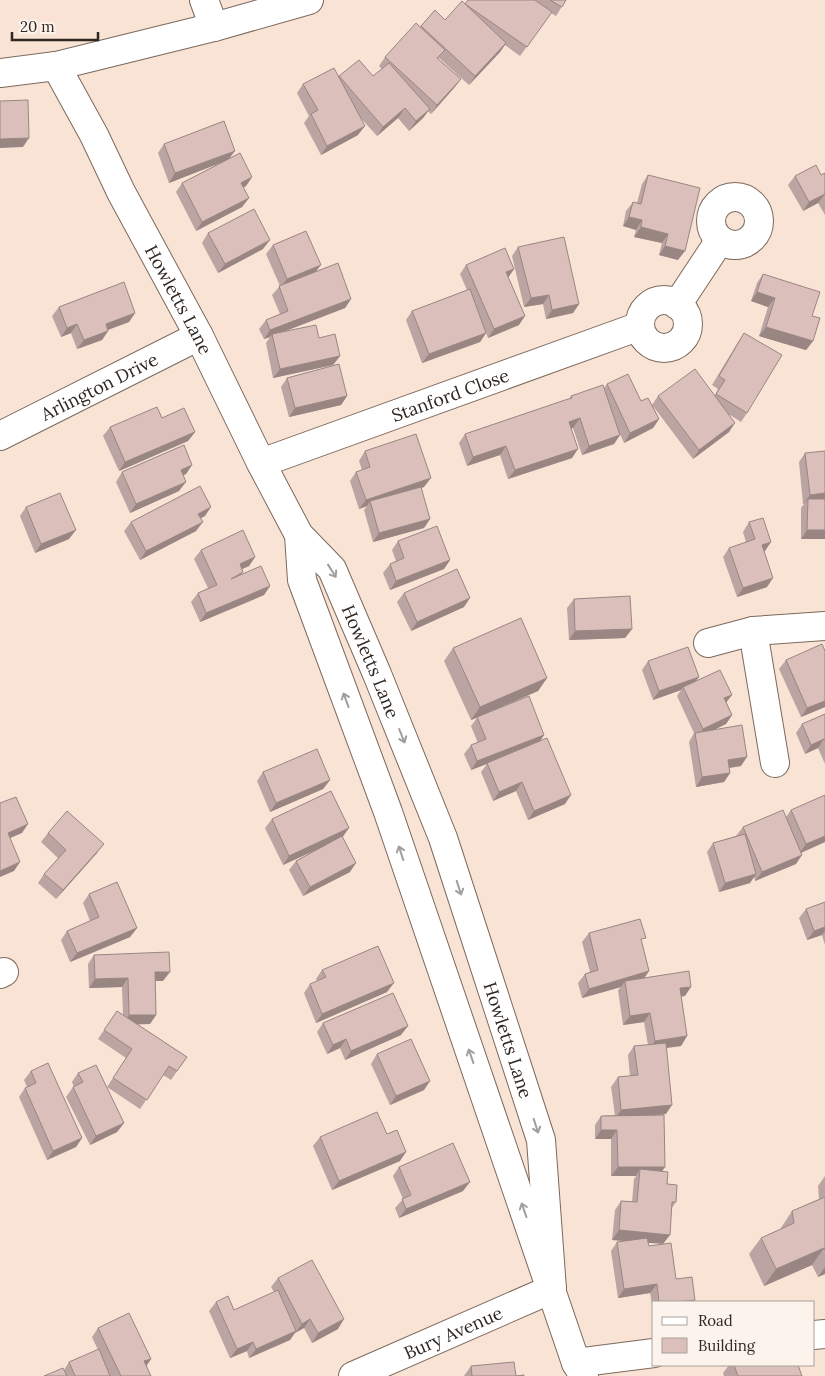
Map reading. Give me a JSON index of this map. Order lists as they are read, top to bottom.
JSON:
{
  "streets": {
    "street": [
      "Howletts Lane",
      "Arlington Drive",
      "Stanford Close",
      "Bury Avenue"
    ]
  },
  "crossings": [
    ["Howletts Lane", "Arlington Drive"],
    ["Howletts Lane", "Stanford Close"],
    ["Howletts Lane", "Bury Avenue"]
  ],
  "legend": ["Road", "Building"],
  "scale_bar": "20 m"
}
